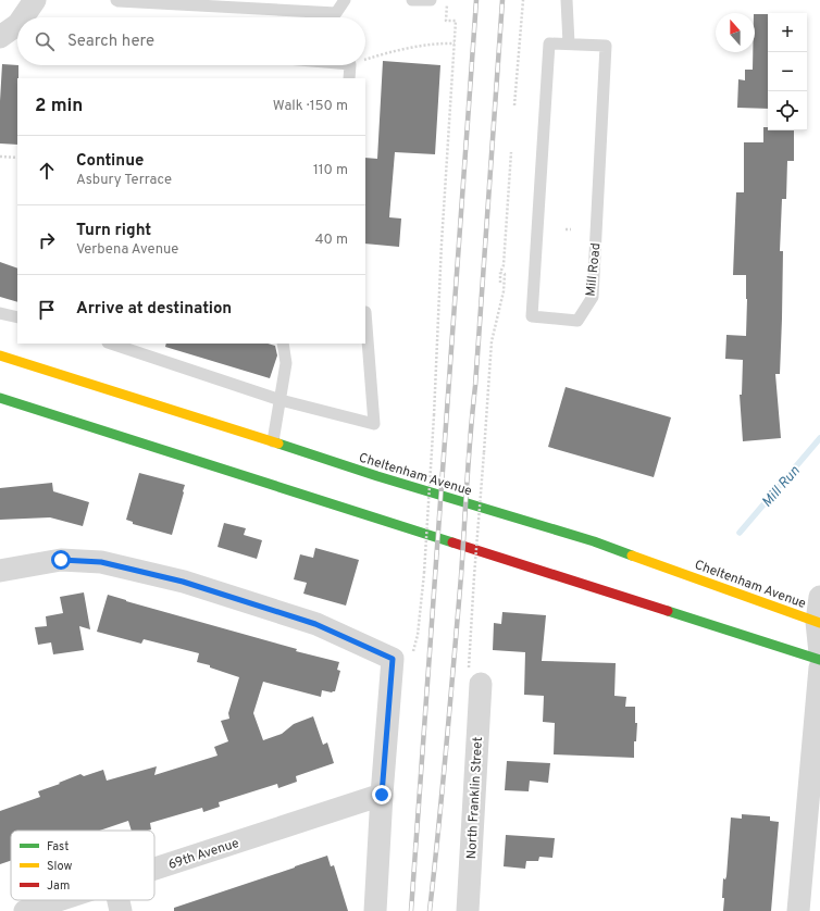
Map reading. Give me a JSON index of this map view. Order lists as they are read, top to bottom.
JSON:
{
  "streets": {
    "highway": ["Cheltenham Avenue"],
    "street": ["North Franklin Street", "69th Avenue"],
    "lane": ["Mill Road"]
  },
  "water": ["Mill Run"],
  "legend": ["Fast", "Slow", "Jam"],
  "north": "top",
  "page": {
    "map_buttons": ["+", "−"],
    "search": "Search here",
    "heading": ["2 min", "Walk · 150 m"],
    "list": [
      ["Continue", "Asbury Terrace", "110 m"],
      ["Turn right", "Verbena Avenue", "40 m"],
      "Arrive at destination"
    ]
  }
}
